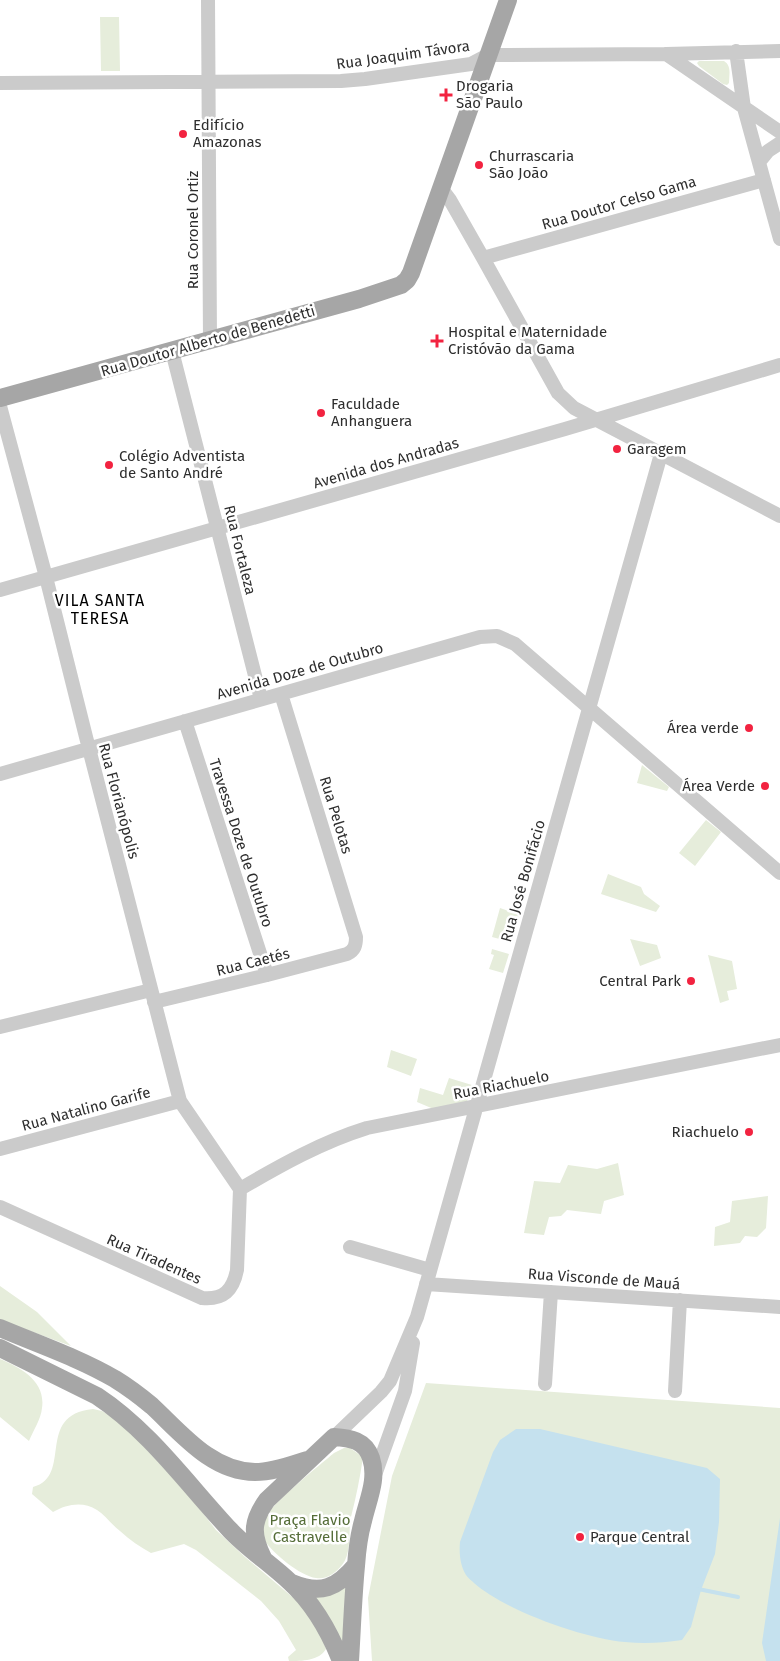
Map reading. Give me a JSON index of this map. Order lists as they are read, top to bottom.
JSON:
{
  "streets": {
    "main road": ["Rua Doutor Alberto de Benedetti"],
    "street": [
      "Rua Joaquim Távora",
      "Rua Doutor Celso Gama",
      "Rua Coronel Ortiz",
      "Avenida dos Andradas",
      "Rua Fortaleza",
      "Avenida Doze de Outubro",
      "Rua Florianópolis",
      "Rua Pelotas",
      "Travessa Doze de Outubro",
      "Rua José Bonifácio",
      "Rua Caetés",
      "Rua Riachuelo",
      "Rua Natalino Garife",
      "Rua Tiradentes",
      "Rua Visconde de Mauá"
    ]
  },
  "crossings": [
    ["Rua Joaquim Távora", "Rua Coronel Ortiz"],
    ["Rua Coronel Ortiz", "Rua Doutor Alberto de Benedetti"],
    ["Rua Doutor Alberto de Benedetti", "Rua Fortaleza"],
    ["Avenida dos Andradas", "Rua Fortaleza"],
    ["Avenida dos Andradas", "Rua Florianópolis"],
    ["Rua Fortaleza", "Avenida Doze de Outubro"],
    ["Avenida Doze de Outubro", "Rua Florianópolis"],
    ["Avenida Doze de Outubro", "Rua Pelotas"],
    ["Avenida Doze de Outubro", "Travessa Doze de Outubro"],
    ["Avenida Doze de Outubro", "Rua José Bonifácio"],
    ["Rua Florianópolis", "Rua Caetés"],
    ["Rua Florianópolis", "Rua Riachuelo"],
    ["Rua Florianópolis", "Rua Natalino Garife"],
    ["Rua Florianópolis", "Rua Tiradentes"],
    ["Rua Pelotas", "Rua Caetés"],
    ["Travessa Doze de Outubro", "Rua Caetés"],
    ["Rua José Bonifácio", "Rua Riachuelo"],
    ["Rua José Bonifácio", "Rua Visconde de Mauá"],
    ["Rua Riachuelo", "Rua Tiradentes"]
  ],
  "districts": ["VILA SANTA TERESA"],
  "parks": ["Praça Flavio Castravelle"],
  "places": {
    "health": ["Drogaria São Paulo", "Hospital e Maternidade Cristóvão da Gama"],
    "other": [
      "Edifício Amazonas",
      "Churrascaria São João",
      "Faculdade Anhanguera",
      "Garagem",
      "Colégio Adventista de Santo André",
      "Área verde",
      "Área Verde",
      "Central Park",
      "Riachuelo",
      "Parque Central"
    ]
  }
}
